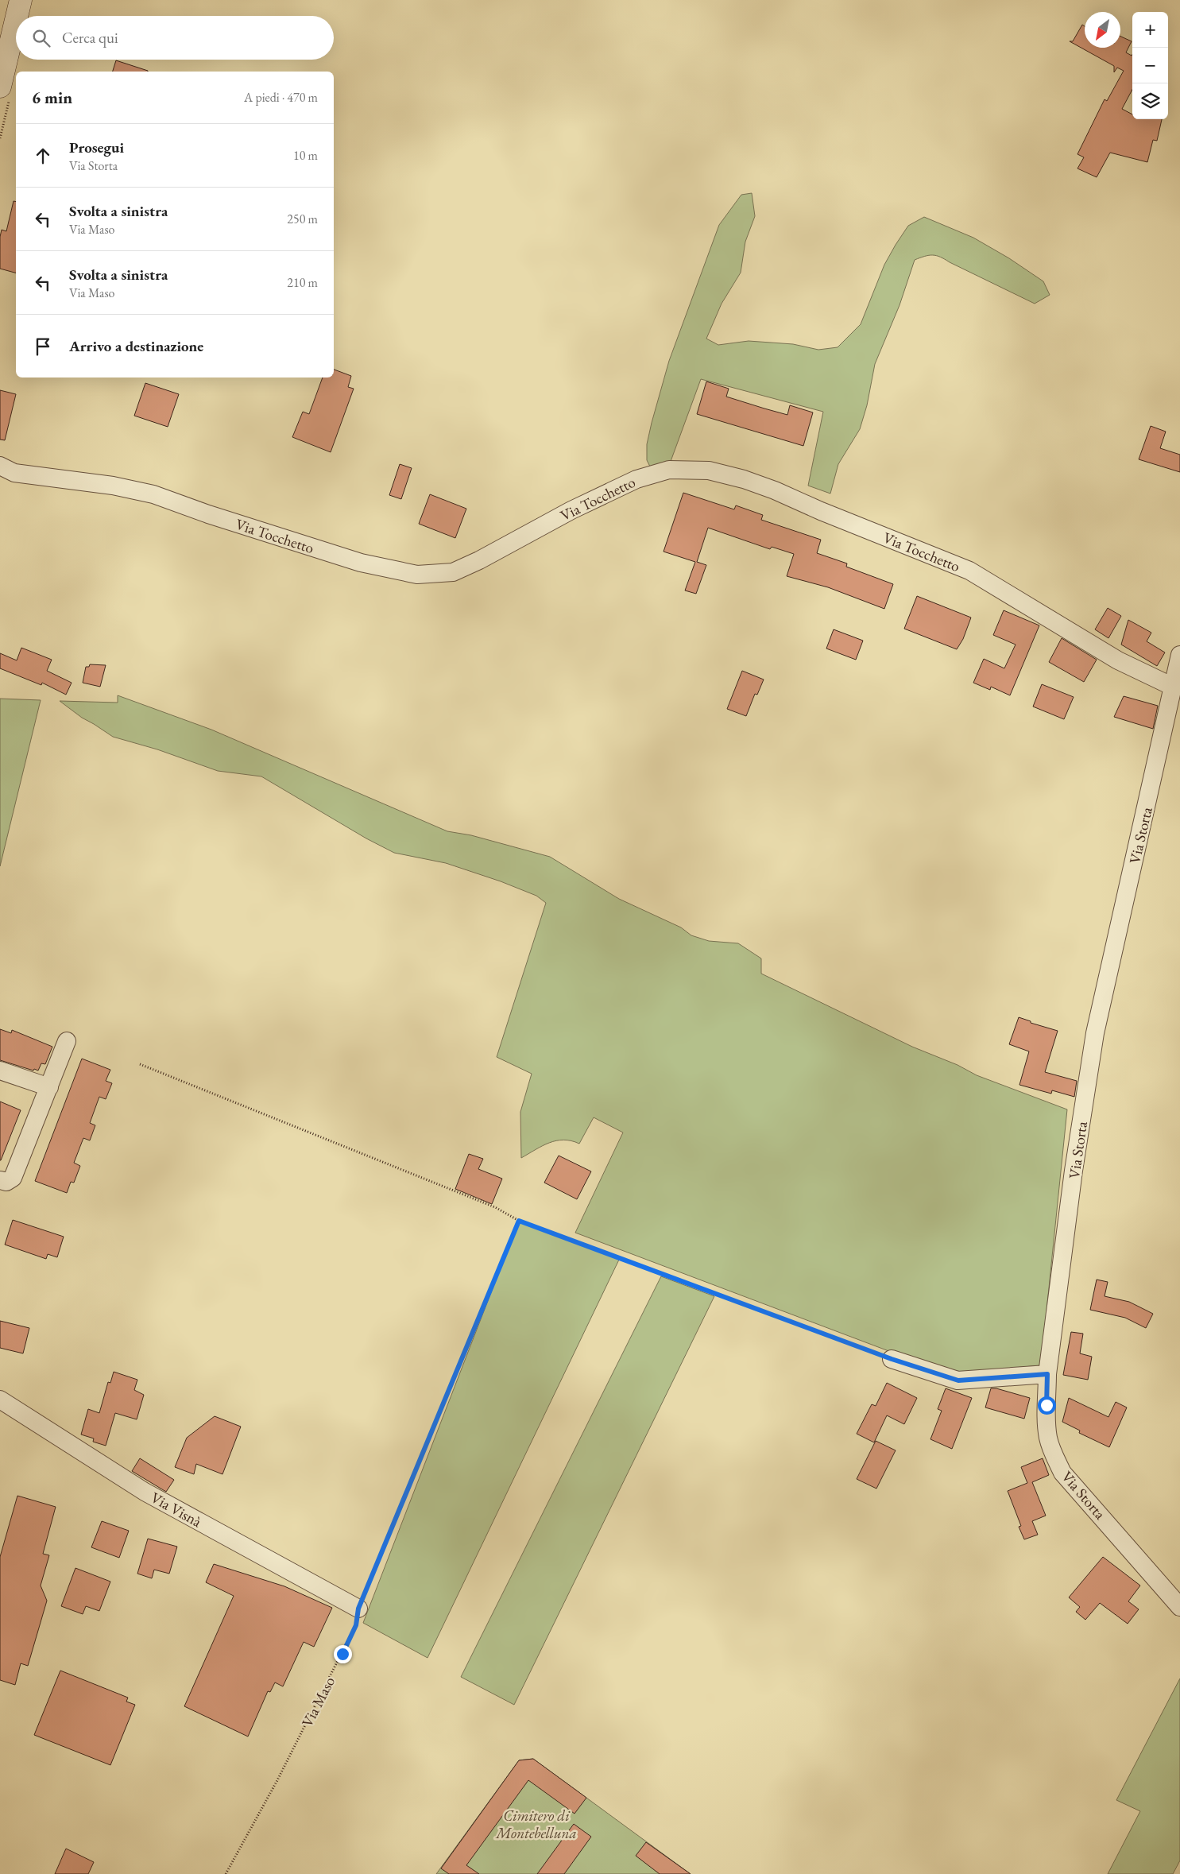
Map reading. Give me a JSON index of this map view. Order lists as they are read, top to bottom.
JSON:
{
  "streets": {
    "street": ["Via Tocchetto", "Via Storta", "Via Visnà"],
    "path": ["Via Maso"]
  },
  "crossings": [
    ["Via Tocchetto", "Via Storta"],
    ["Via Visnà", "Via Maso"]
  ],
  "parks": ["Cimitero di Montebelluna"],
  "north": "bottom left",
  "page": {
    "map_buttons": ["+", "−"],
    "search": "Cerca qui",
    "heading": ["6 min", "A piedi · 470 m"],
    "list": [
      ["Prosegui", "Via Storta", "10 m"],
      ["Svolta a sinistra", "Via Maso", "250 m"],
      ["Svolta a sinistra", "Via Maso", "210 m"],
      "Arrivo a destinazione"
    ]
  }
}
